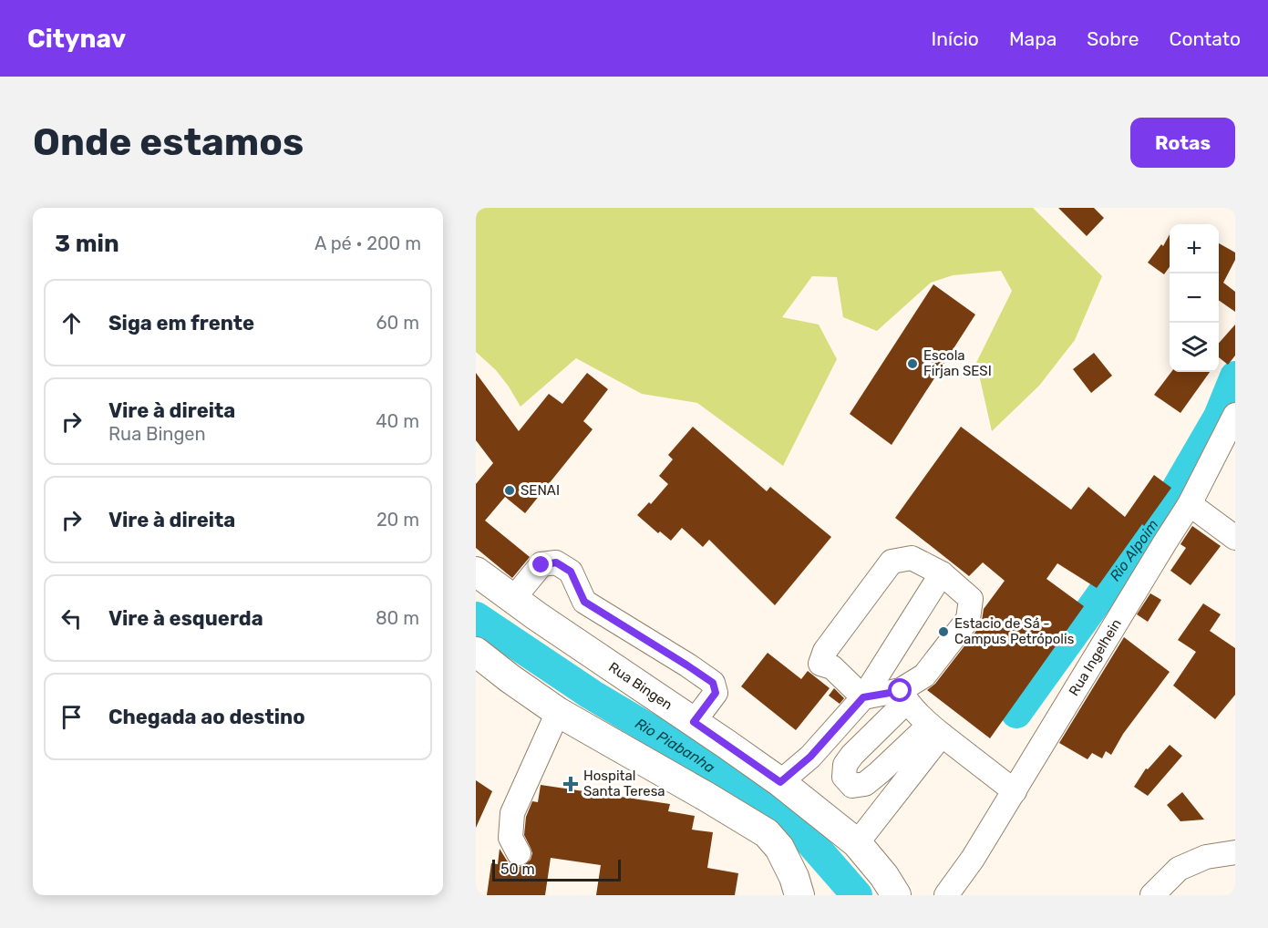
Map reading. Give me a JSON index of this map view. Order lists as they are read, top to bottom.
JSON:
{
  "streets": {
    "main road": ["Rua Bingen"],
    "street": ["Rua Ingelhein"]
  },
  "water": ["Rio Alpoim", "Rio Piabanha"],
  "places": {
    "other": ["Escola Firjan SESI", "SENAI", "Estacio de Sá - Campus Petrópolis"],
    "health": ["Hospital Santa Teresa"]
  },
  "scale_bar": "50 m",
  "page": {
    "header": "Citynav",
    "nav": [
      "Início",
      "Mapa",
      "Sobre",
      "Contato"
    ],
    "buttons": "Rotas",
    "title": "Onde estamos",
    "heading": ["3 min", "A pé · 200 m"],
    "map_buttons": ["+", "−"],
    "list": [
      ["Siga em frente", "60 m"],
      ["Vire à direita", "Rua Bingen", "40 m"],
      ["Vire à direita", "20 m"],
      ["Vire à esquerda", "80 m"],
      "Chegada ao destino"
    ],
    "scale": "50 m"
  }
}
